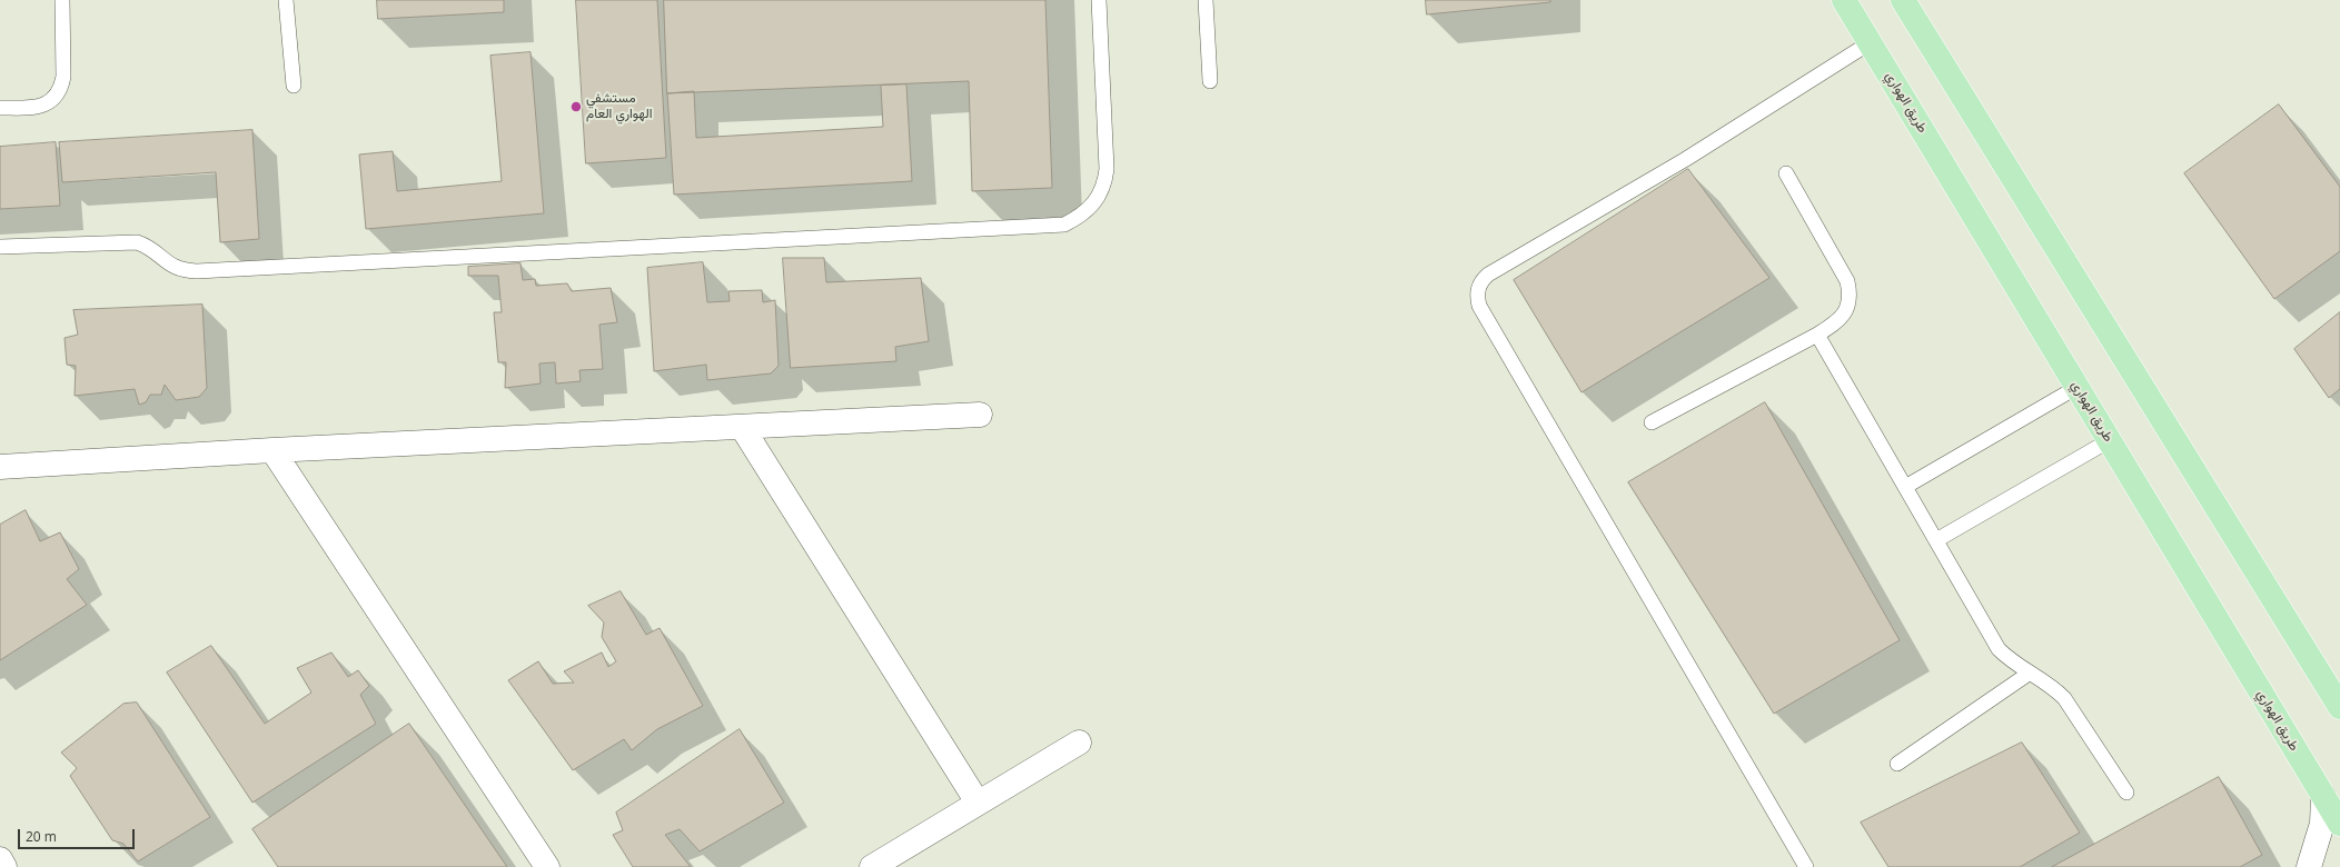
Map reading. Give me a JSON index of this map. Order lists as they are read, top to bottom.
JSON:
{
  "streets": {
    "highway": ["طريق الهواري"]
  },
  "places": ["مستشفي الهواري العام"],
  "scale_bar": "20 m"
}
